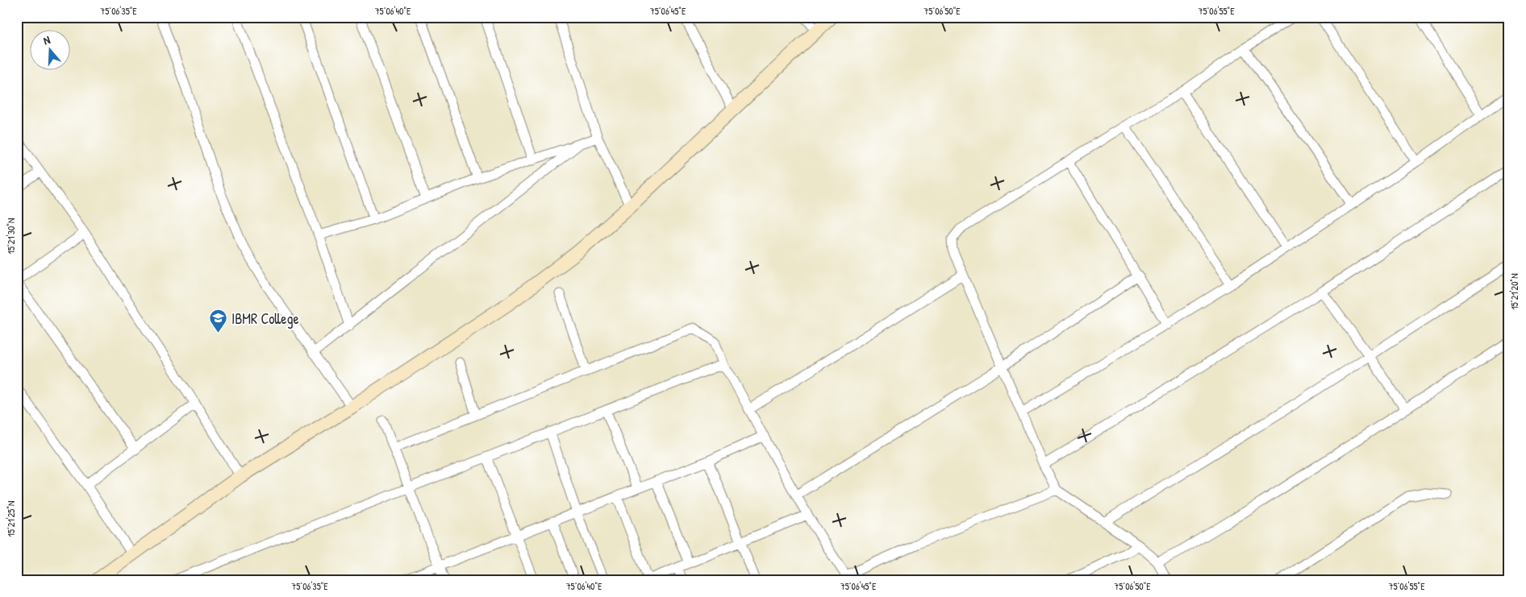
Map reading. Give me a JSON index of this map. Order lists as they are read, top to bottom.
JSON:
{
  "places": {
    "school or university": ["IBMR College"]
  },
  "north": "top",
  "coordinates": [
    "75°06'35\"E",
    "75°06'40\"E",
    "75°06'45\"E",
    "75°06'50\"E",
    "75°06'55\"E",
    "15°21'30\"N",
    "15°21'20\"N",
    "15°21'25\"N"
  ]
}
